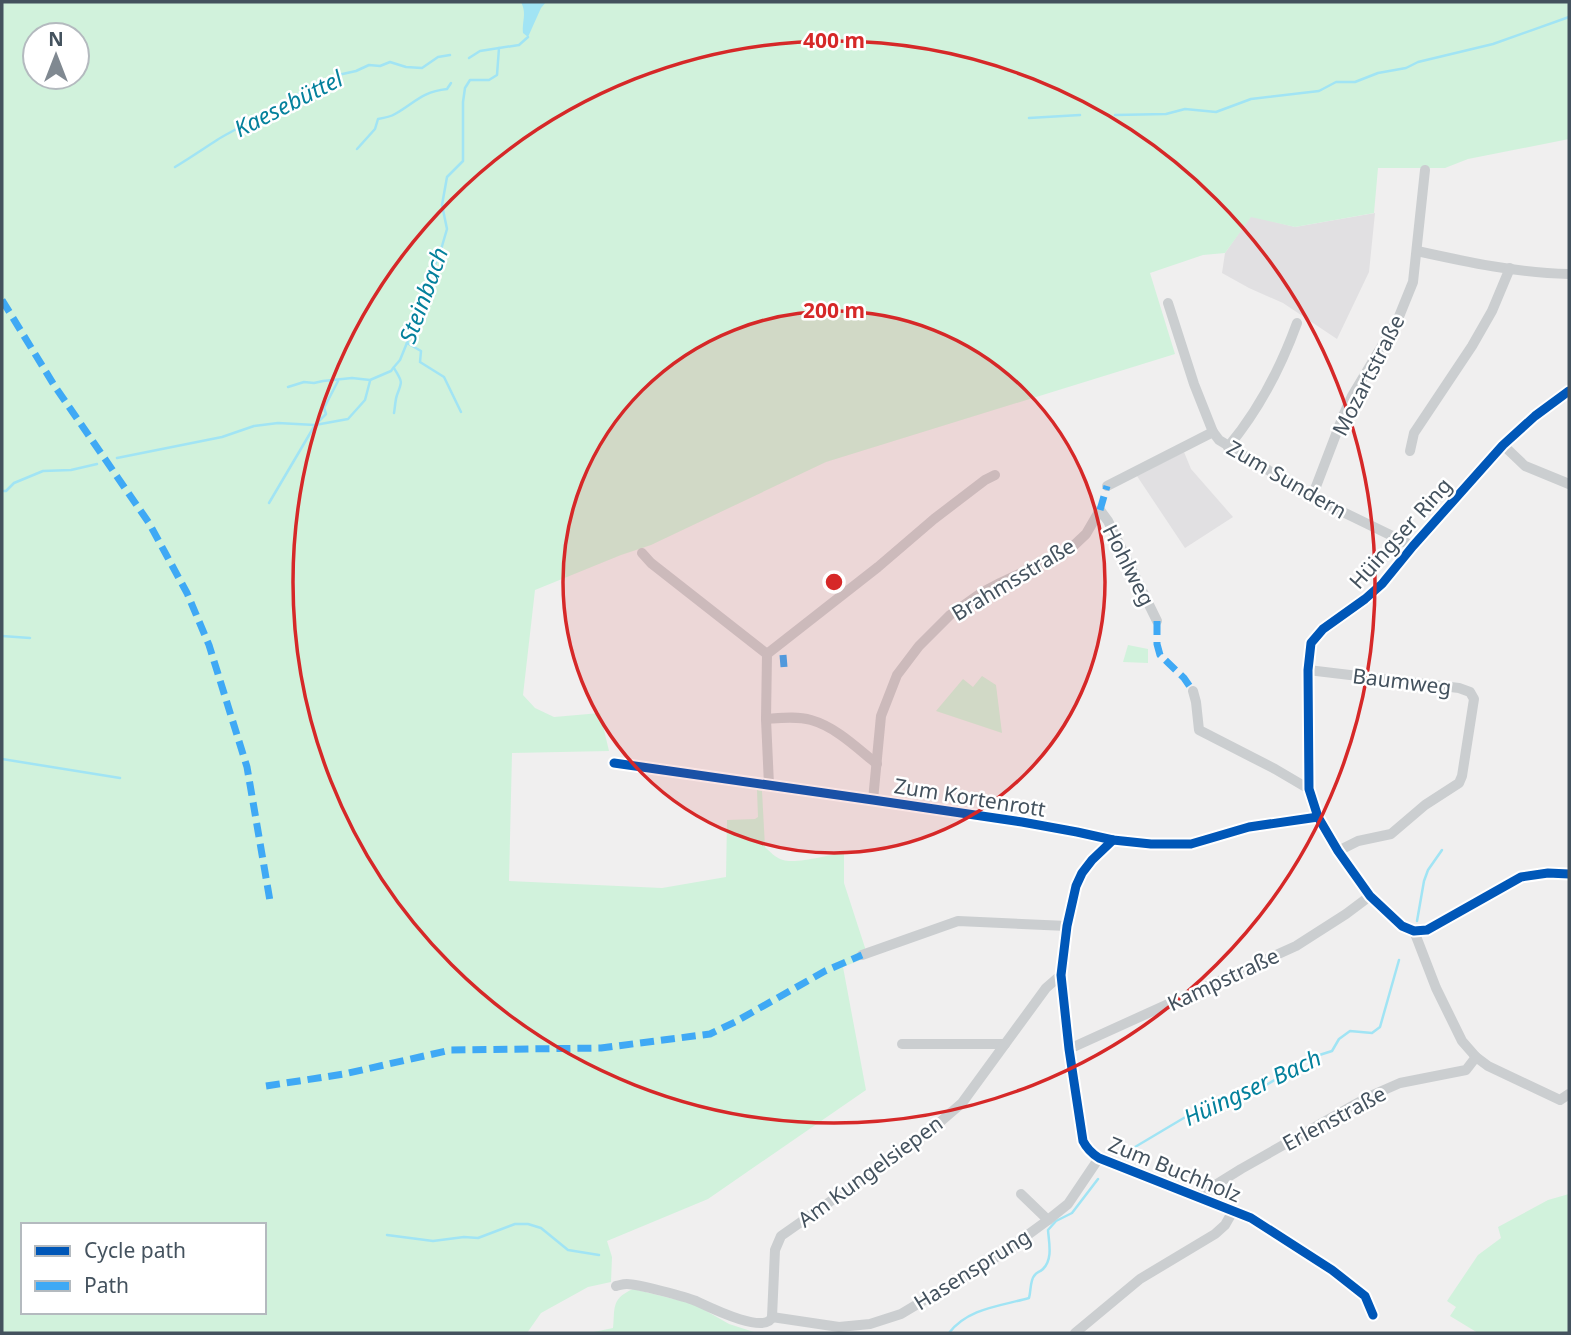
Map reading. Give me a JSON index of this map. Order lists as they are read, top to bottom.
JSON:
{
  "streets": {
    "street": [
      "Mozartstraße",
      "Zum Sundern",
      "Hüingser Ring",
      "Hohlweg",
      "Brahmsstraße",
      "Baumweg",
      "Zum Kortenrott",
      "Kampstraße",
      "Erlenstraße",
      "Zum Buchholz",
      "Am Kungelsiepen",
      "Hasensprung"
    ]
  },
  "crossings": [
    ["Mozartstraße", "Zum Sundern"],
    ["Zum Sundern", "Hüingser Ring"],
    ["Hüingser Ring", "Baumweg"],
    ["Hüingser Ring", "Zum Kortenrott"],
    ["Hüingser Ring", "Kampstraße"],
    ["Hohlweg", "Brahmsstraße"],
    ["Brahmsstraße", "Zum Kortenrott"],
    ["Zum Kortenrott", "Zum Buchholz"],
    ["Kampstraße", "Zum Buchholz"],
    ["Erlenstraße", "Zum Buchholz"],
    ["Zum Buchholz", "Am Kungelsiepen"],
    ["Zum Buchholz", "Hasensprung"],
    ["Am Kungelsiepen", "Hasensprung"]
  ],
  "water": ["Kaesebüttel", "Steinbach", "Hüingser Bach"],
  "legend": ["Cycle path", "Path"],
  "north": "top",
  "rings": ["400 m", "200 m"]
}
